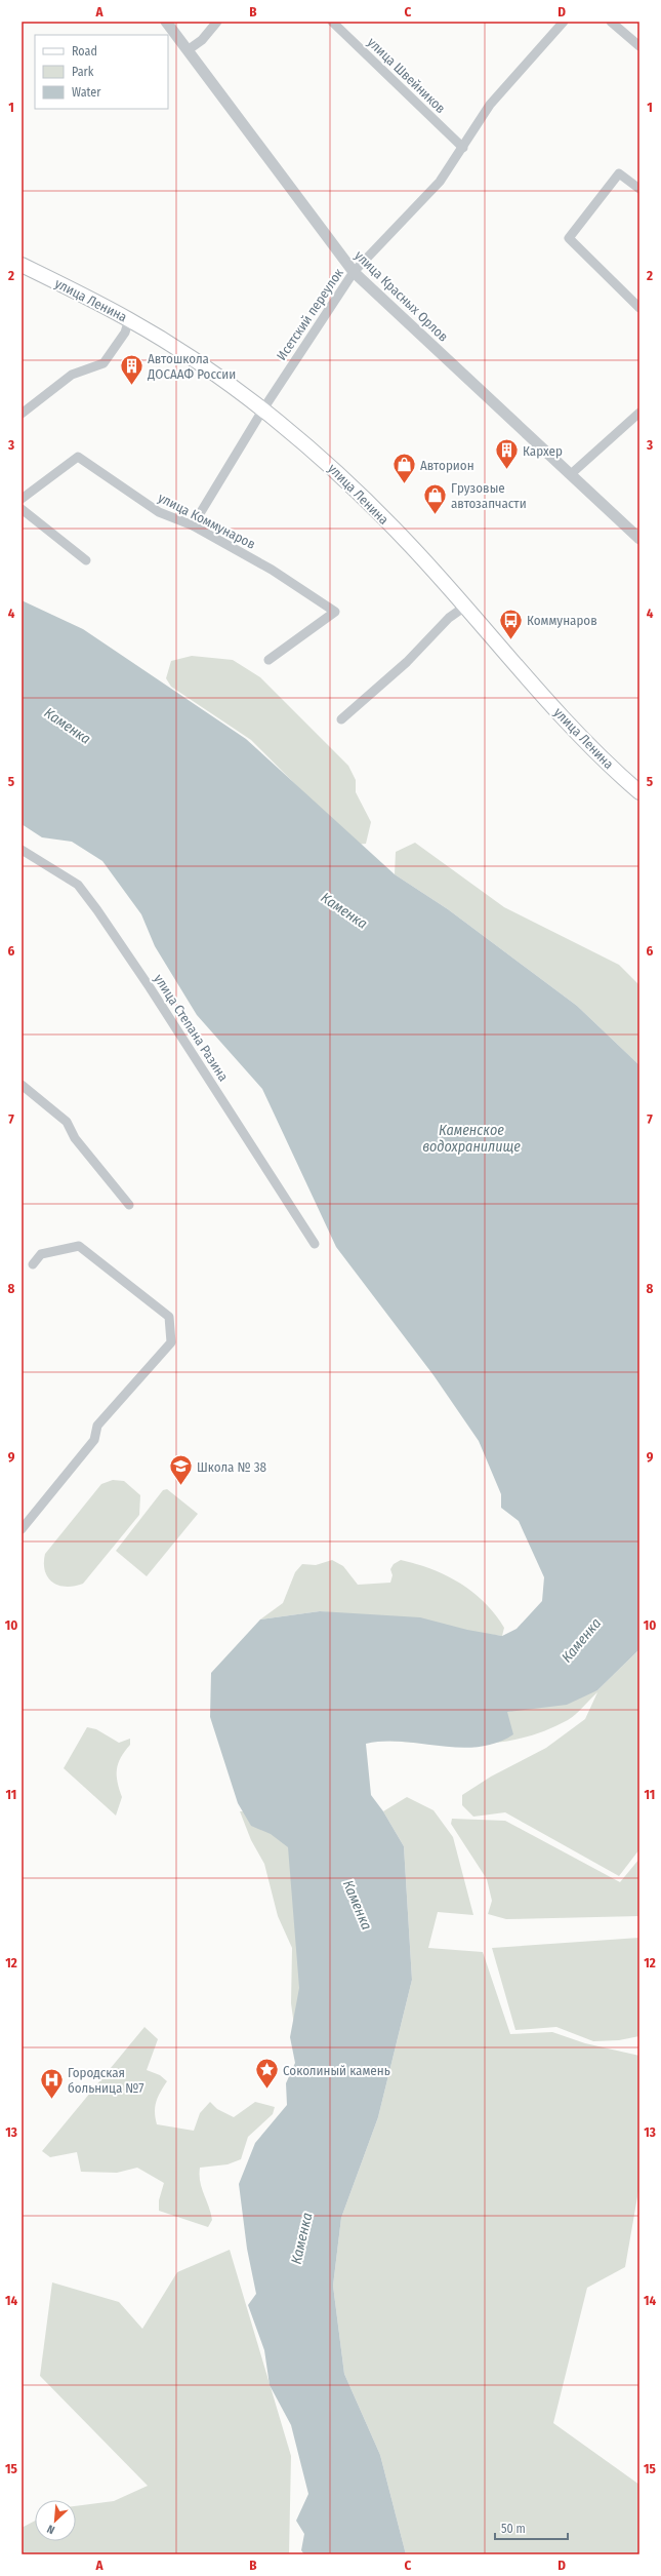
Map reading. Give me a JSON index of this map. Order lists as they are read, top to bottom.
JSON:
{
  "streets": {
    "main road": ["улица Ленина"],
    "street": [
      "улица Швейников",
      "улица Красных Орлов",
      "Исетский переулок",
      "улица Коммунаров",
      "улица Степана Разина"
    ]
  },
  "crossings": [
    ["улица Швейников", "Исетский переулок"],
    ["улица Красных Орлов", "Исетский переулок"],
    ["улица Ленина", "Исетский переулок"],
    ["Исетский переулок", "улица Коммунаров"]
  ],
  "water": ["Каменка", "Каменское водохранилище"],
  "places": {
    "building": ["Автошкола ДОСААФ России", "Кархер"],
    "shop": ["Авторион", "Грузовые автозапчасти"],
    "bus stop": ["Коммунаров"],
    "school or university": ["Школа № 38"],
    "place": ["Соколиный камень"],
    "hospital": ["Городская больница №7"]
  },
  "legend": ["Road", "Park", "Water"],
  "scale_bar": "50 m",
  "north": "bottom left",
  "grid": {
    "columns": [
      "A",
      "B",
      "C",
      "D"
    ],
    "rows": [
      "1",
      "2",
      "3",
      "4",
      "5",
      "6",
      "7",
      "8",
      "9",
      "10",
      "11",
      "12",
      "13",
      "14",
      "15"
    ]
  }
}
